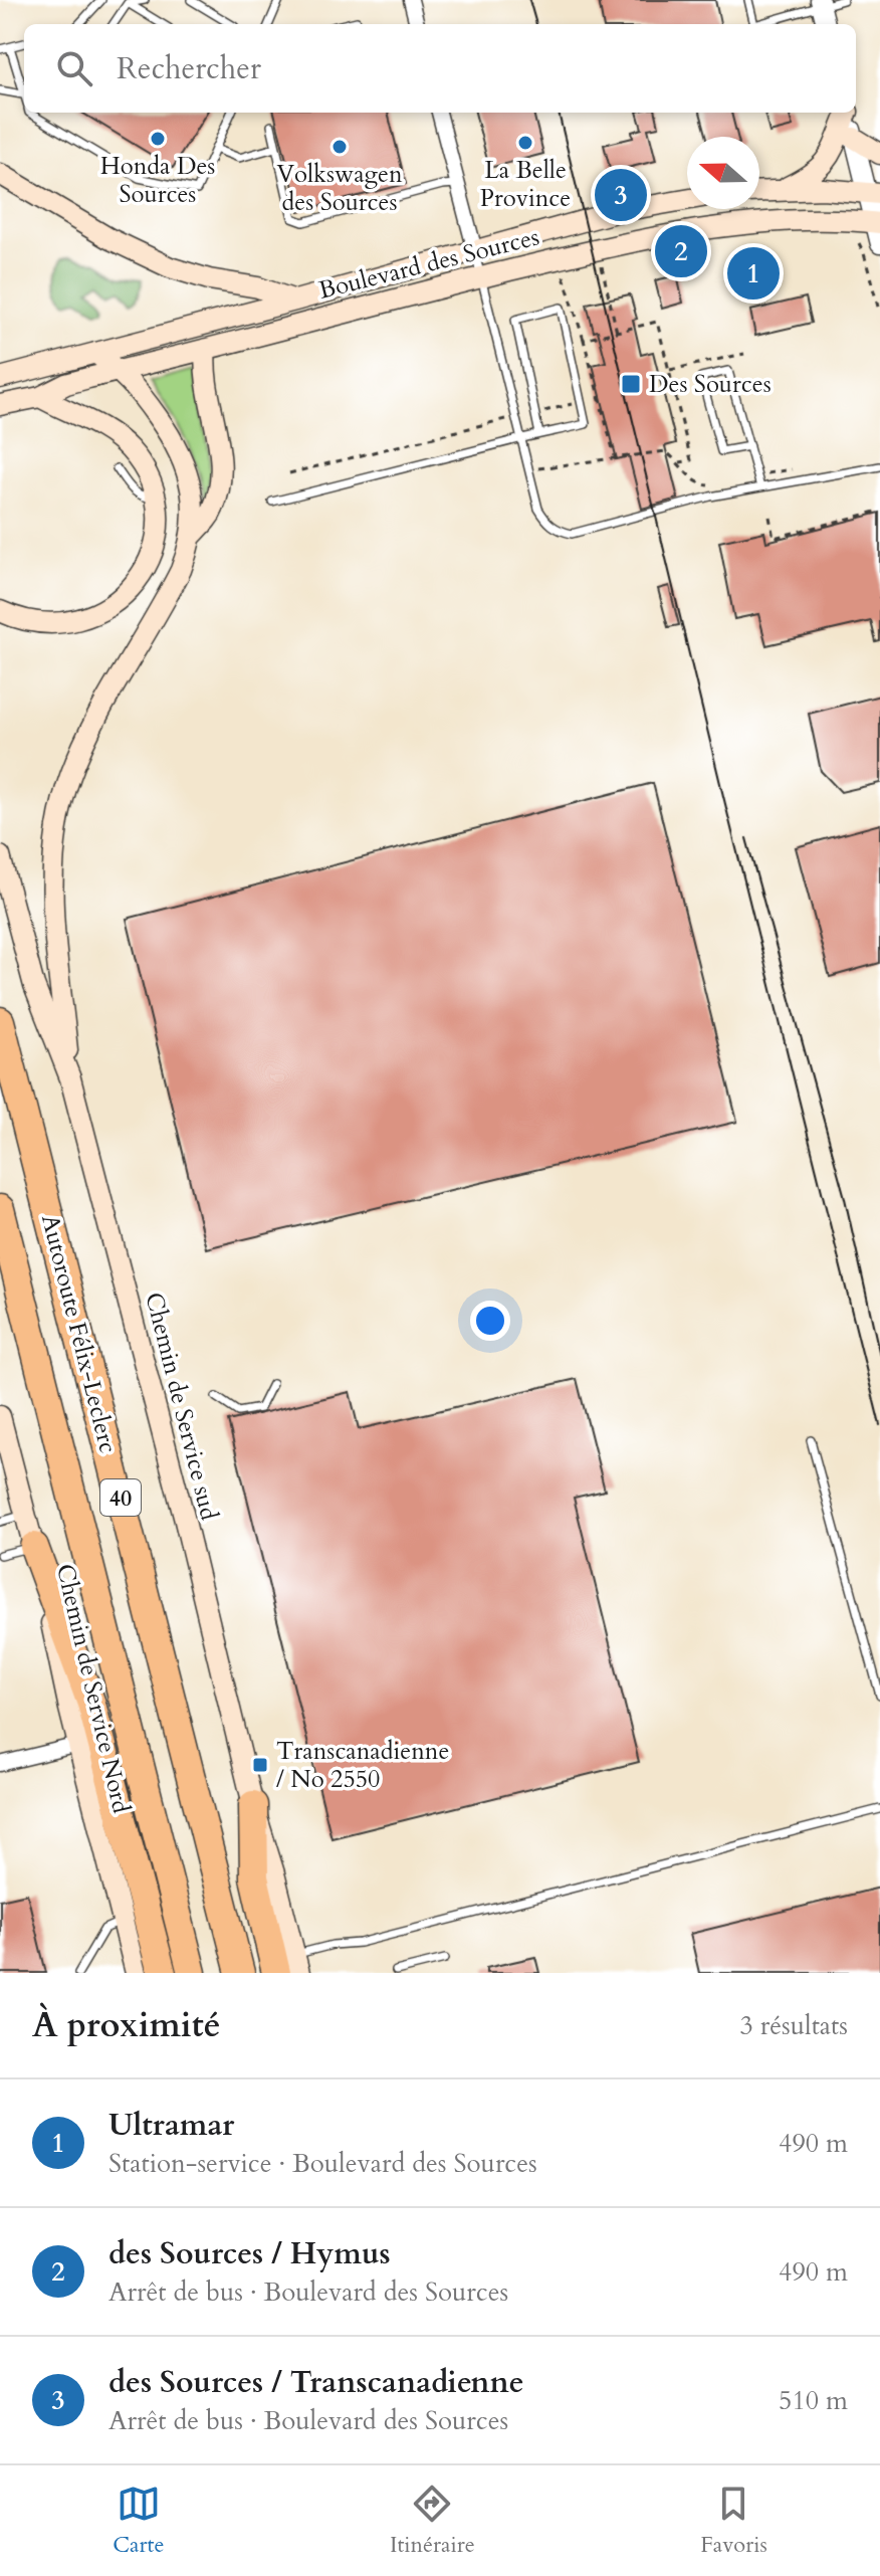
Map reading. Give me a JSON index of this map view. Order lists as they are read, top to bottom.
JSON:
{
  "streets": {
    "highway": ["Autoroute Félix-Leclerc", "40"],
    "main road": ["Boulevard des Sources", "Chemin de Service sud", "Chemin de Service Nord"]
  },
  "places": {
    "other": ["Honda Des Sources", "La Belle Province", "Volkswagen des Sources"],
    "transit": ["Des Sources", "Transcanadienne / No 2550"]
  },
  "north": "left",
  "page": {
    "search": "Rechercher",
    "pins": ["3", "2", "1"],
    "heading": ["À proximité", "3 résultats"],
    "list": [
      {
        "mark": "1",
        "name": "Ultramar",
        "note": "Station-service · Boulevard des Sources",
        "value": "490 m"
      },
      {
        "mark": "2",
        "name": "des Sources / Hymus",
        "note": "Arrêt de bus · Boulevard des Sources",
        "value": "490 m"
      },
      {
        "mark": "3",
        "name": "des Sources / Transcanadienne",
        "note": "Arrêt de bus · Boulevard des Sources",
        "value": "510 m"
      }
    ],
    "nav": ["Carte", "Itinéraire", "Favoris"]
  }
}
